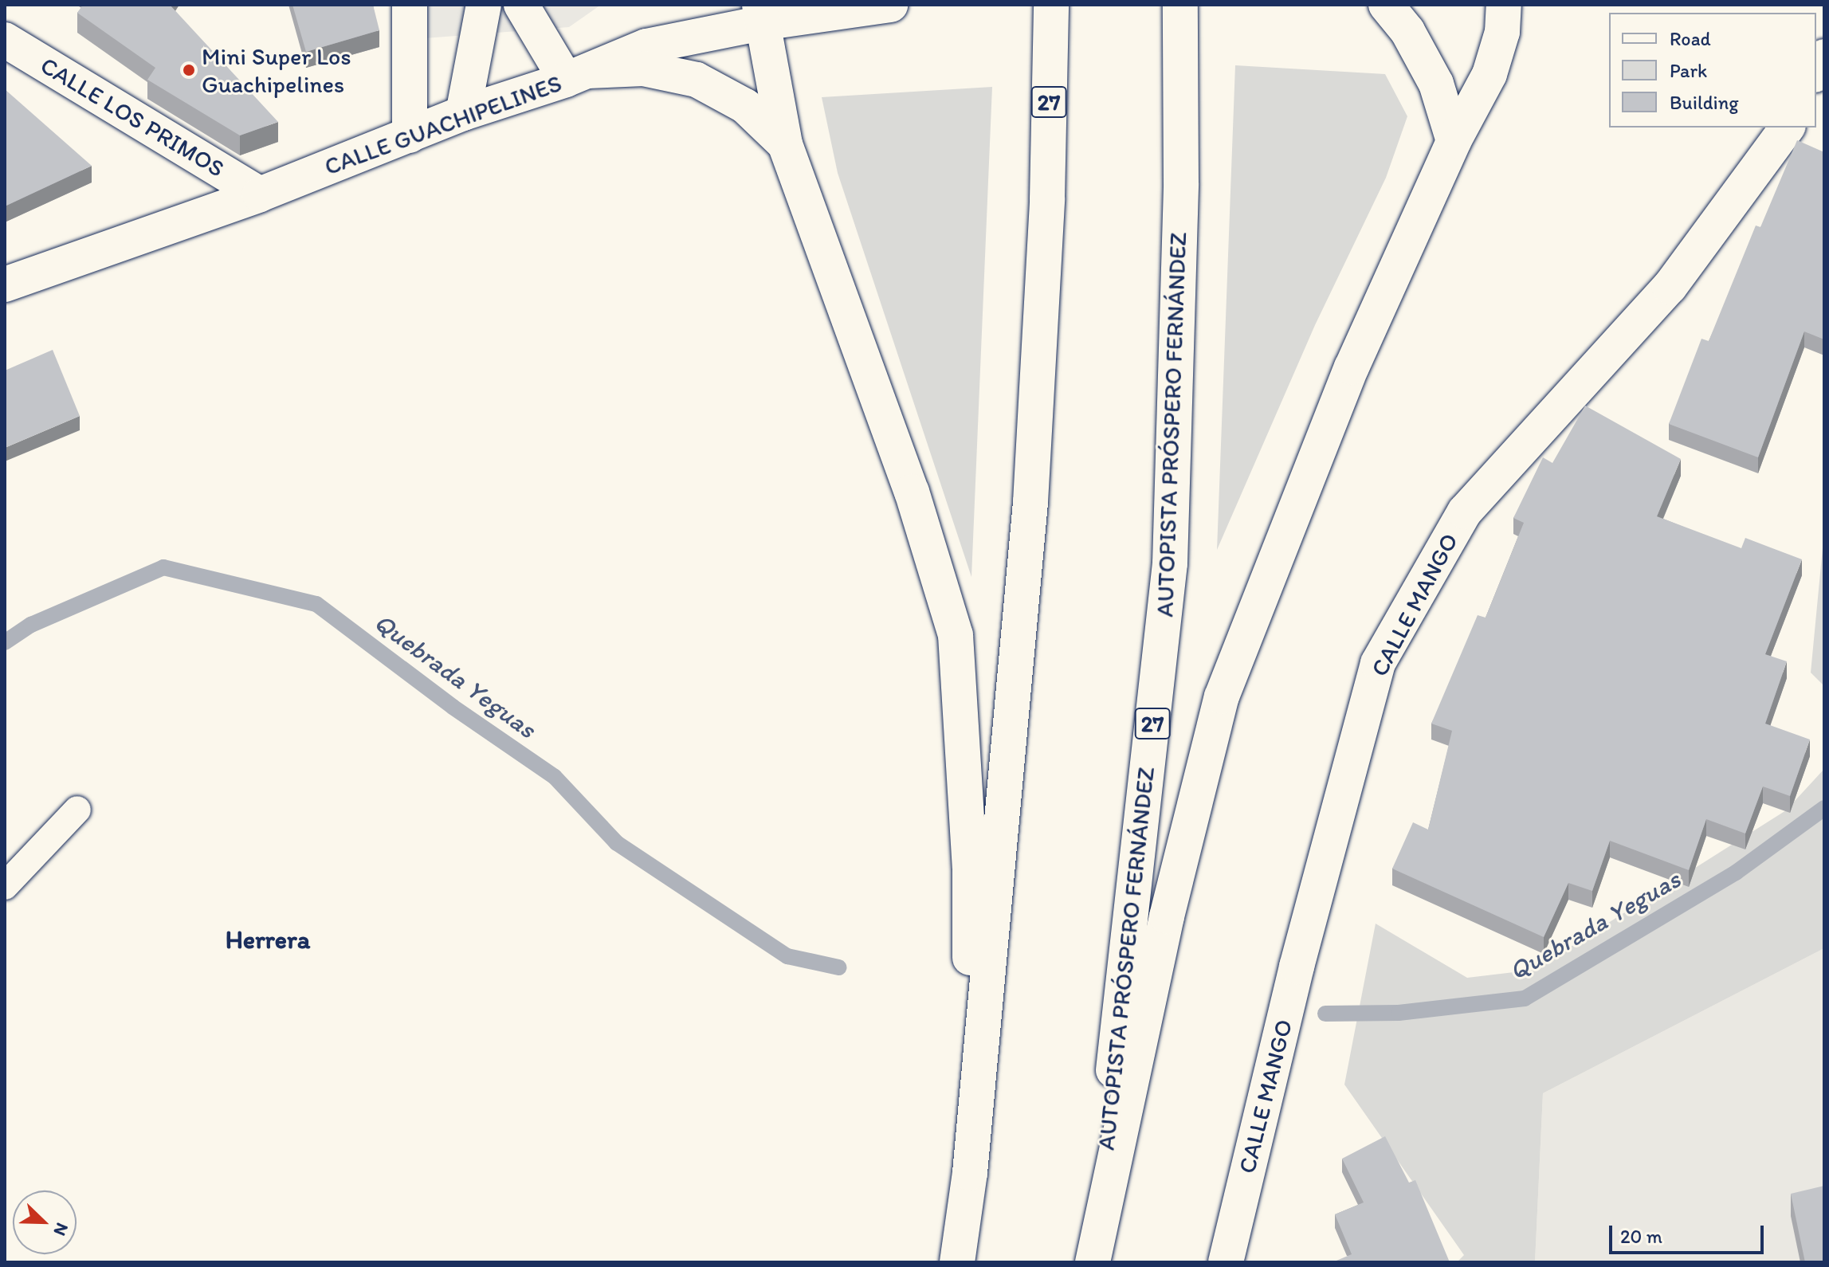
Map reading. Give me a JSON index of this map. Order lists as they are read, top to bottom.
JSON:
{
  "streets": {
    "main road": [
      "27",
      "CALLE LOS PRIMOS",
      "CALLE GUACHIPELINES",
      "AUTOPISTA PRÓSPERO FERNÁNDEZ",
      "CALLE MANGO"
    ]
  },
  "crossings": [
    ["CALLE LOS PRIMOS", "CALLE GUACHIPELINES"]
  ],
  "districts": ["Herrera"],
  "water": ["Quebrada Yeguas"],
  "places": ["Mini Super Los Guachipelines"],
  "legend": ["Road", "Park", "Building"],
  "scale_bar": "20 m",
  "north": "bottom right"
}
